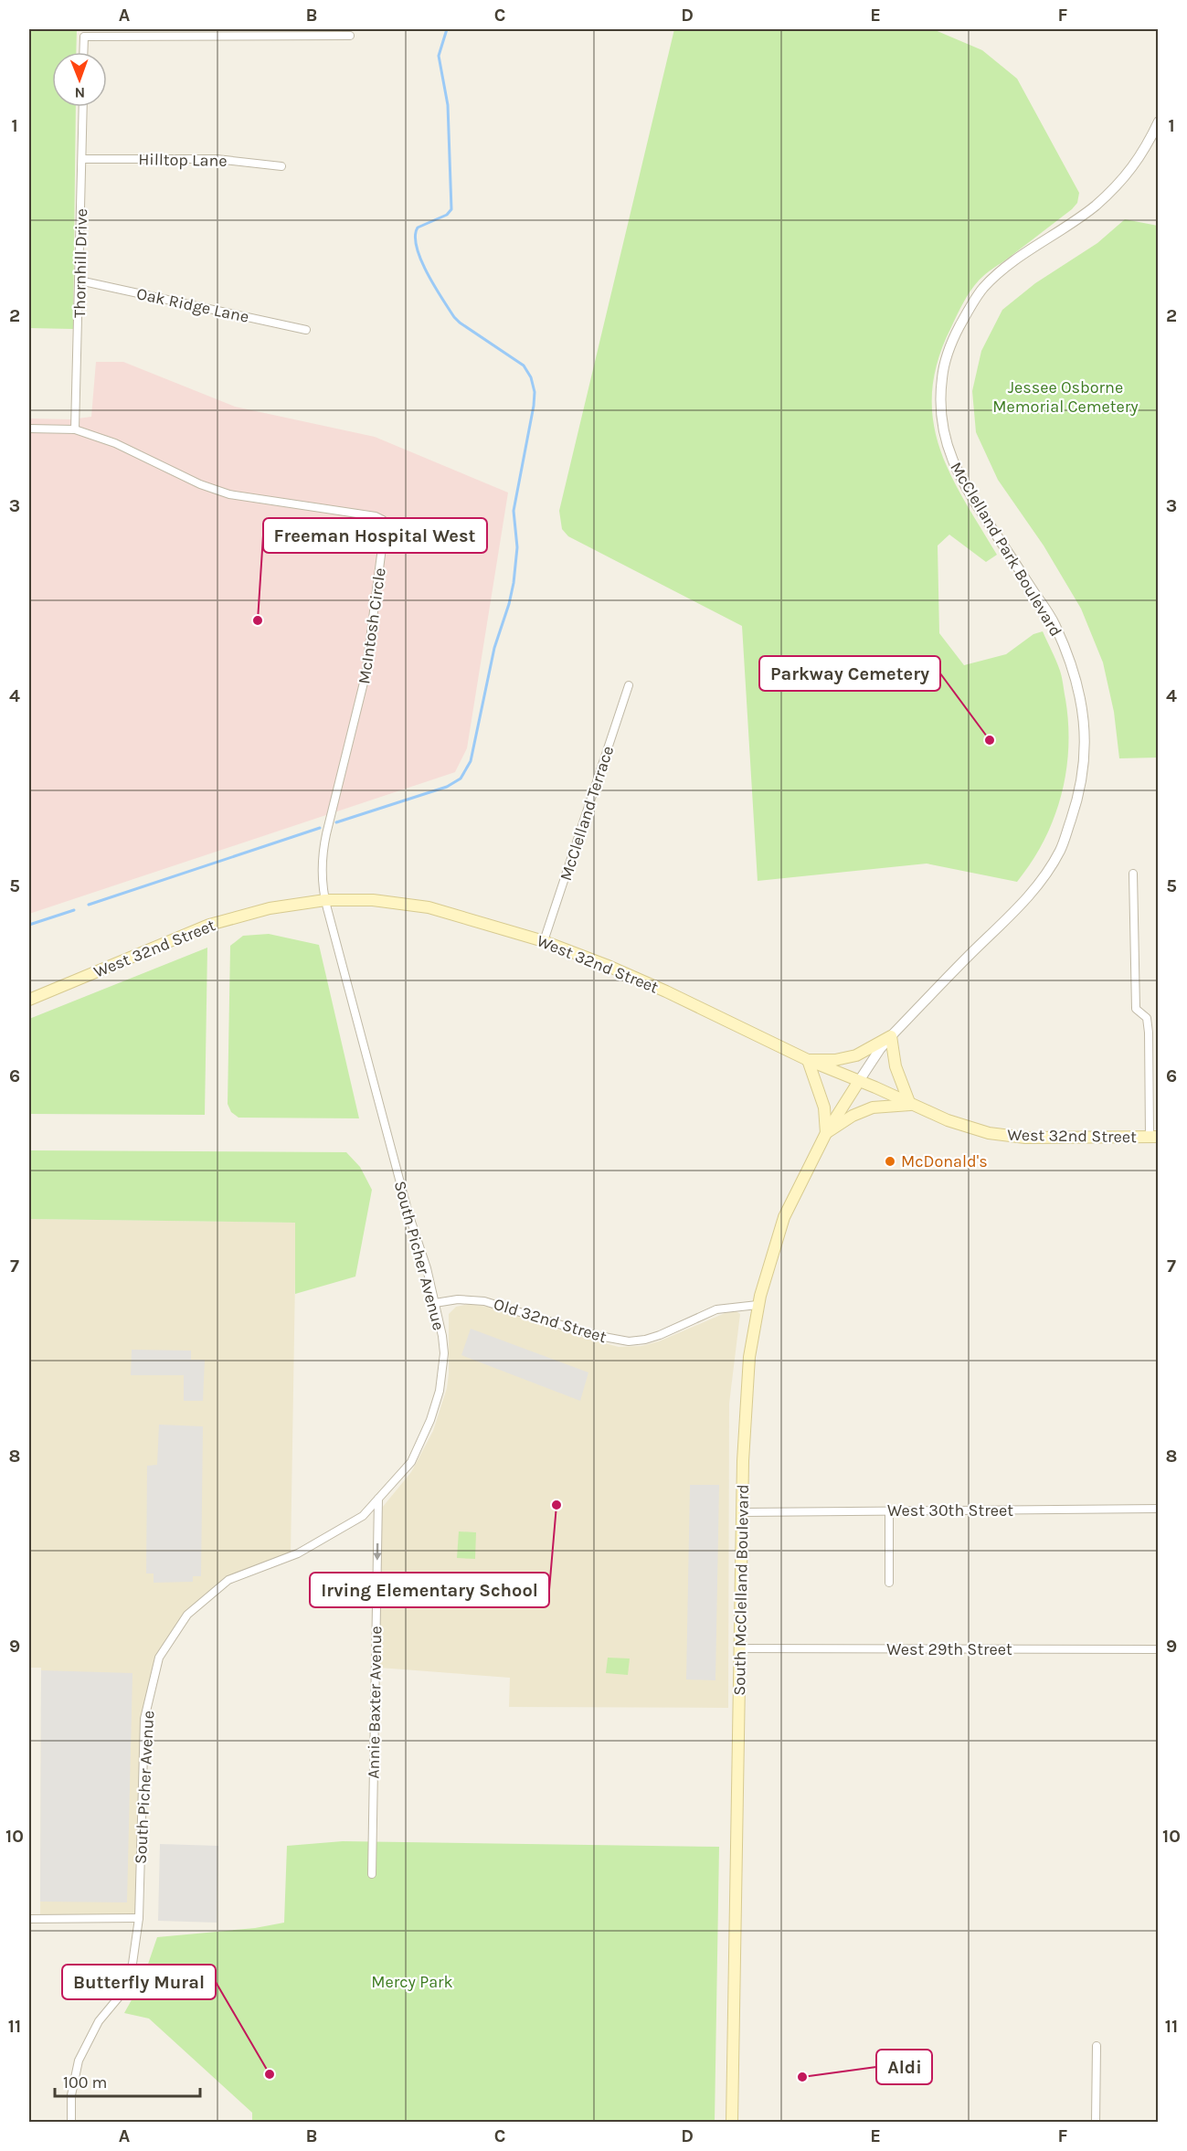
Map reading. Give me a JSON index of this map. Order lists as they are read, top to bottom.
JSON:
{
  "streets": {
    "main road": ["West 32nd Street", "South McClelland Boulevard"],
    "street": [
      "Hilltop Lane",
      "Thornhill Drive",
      "Oak Ridge Lane",
      "McClelland Park Boulevard",
      "McIntosh Circle",
      "McClelland Terrace",
      "South Picher Avenue",
      "Old 32nd Street",
      "West 30th Street",
      "West 29th Street",
      "Annie Baxter Avenue"
    ]
  },
  "crossings": [
    ["Hilltop Lane", "Thornhill Drive"],
    ["Thornhill Drive", "Oak Ridge Lane"],
    ["Thornhill Drive", "McIntosh Circle"],
    ["McClelland Park Boulevard", "West 32nd Street"],
    ["McClelland Park Boulevard", "South McClelland Boulevard"],
    ["McIntosh Circle", "West 32nd Street"],
    ["McIntosh Circle", "South Picher Avenue"],
    ["McClelland Terrace", "West 32nd Street"],
    ["West 32nd Street", "South Picher Avenue"],
    ["West 32nd Street", "South McClelland Boulevard"],
    ["South Picher Avenue", "Old 32nd Street"],
    ["South Picher Avenue", "Annie Baxter Avenue"],
    ["Old 32nd Street", "South McClelland Boulevard"],
    ["West 30th Street", "South McClelland Boulevard"],
    ["South McClelland Boulevard", "West 29th Street"]
  ],
  "one_way": ["Annie Baxter Avenue"],
  "parks": ["Jessee Osborne Memorial Cemetery", "Mercy Park"],
  "places": [
    "Freeman Hospital West",
    "Parkway Cemetery",
    "McDonald's",
    "Irving Elementary School",
    "Butterfly Mural",
    "Aldi"
  ],
  "scale_bar": "100 m",
  "north": "bottom",
  "grid": {
    "columns": [
      "A",
      "B",
      "C",
      "D",
      "E",
      "F"
    ],
    "rows": [
      "1",
      "2",
      "3",
      "4",
      "5",
      "6",
      "7",
      "8",
      "9",
      "10",
      "11"
    ]
  }
}
